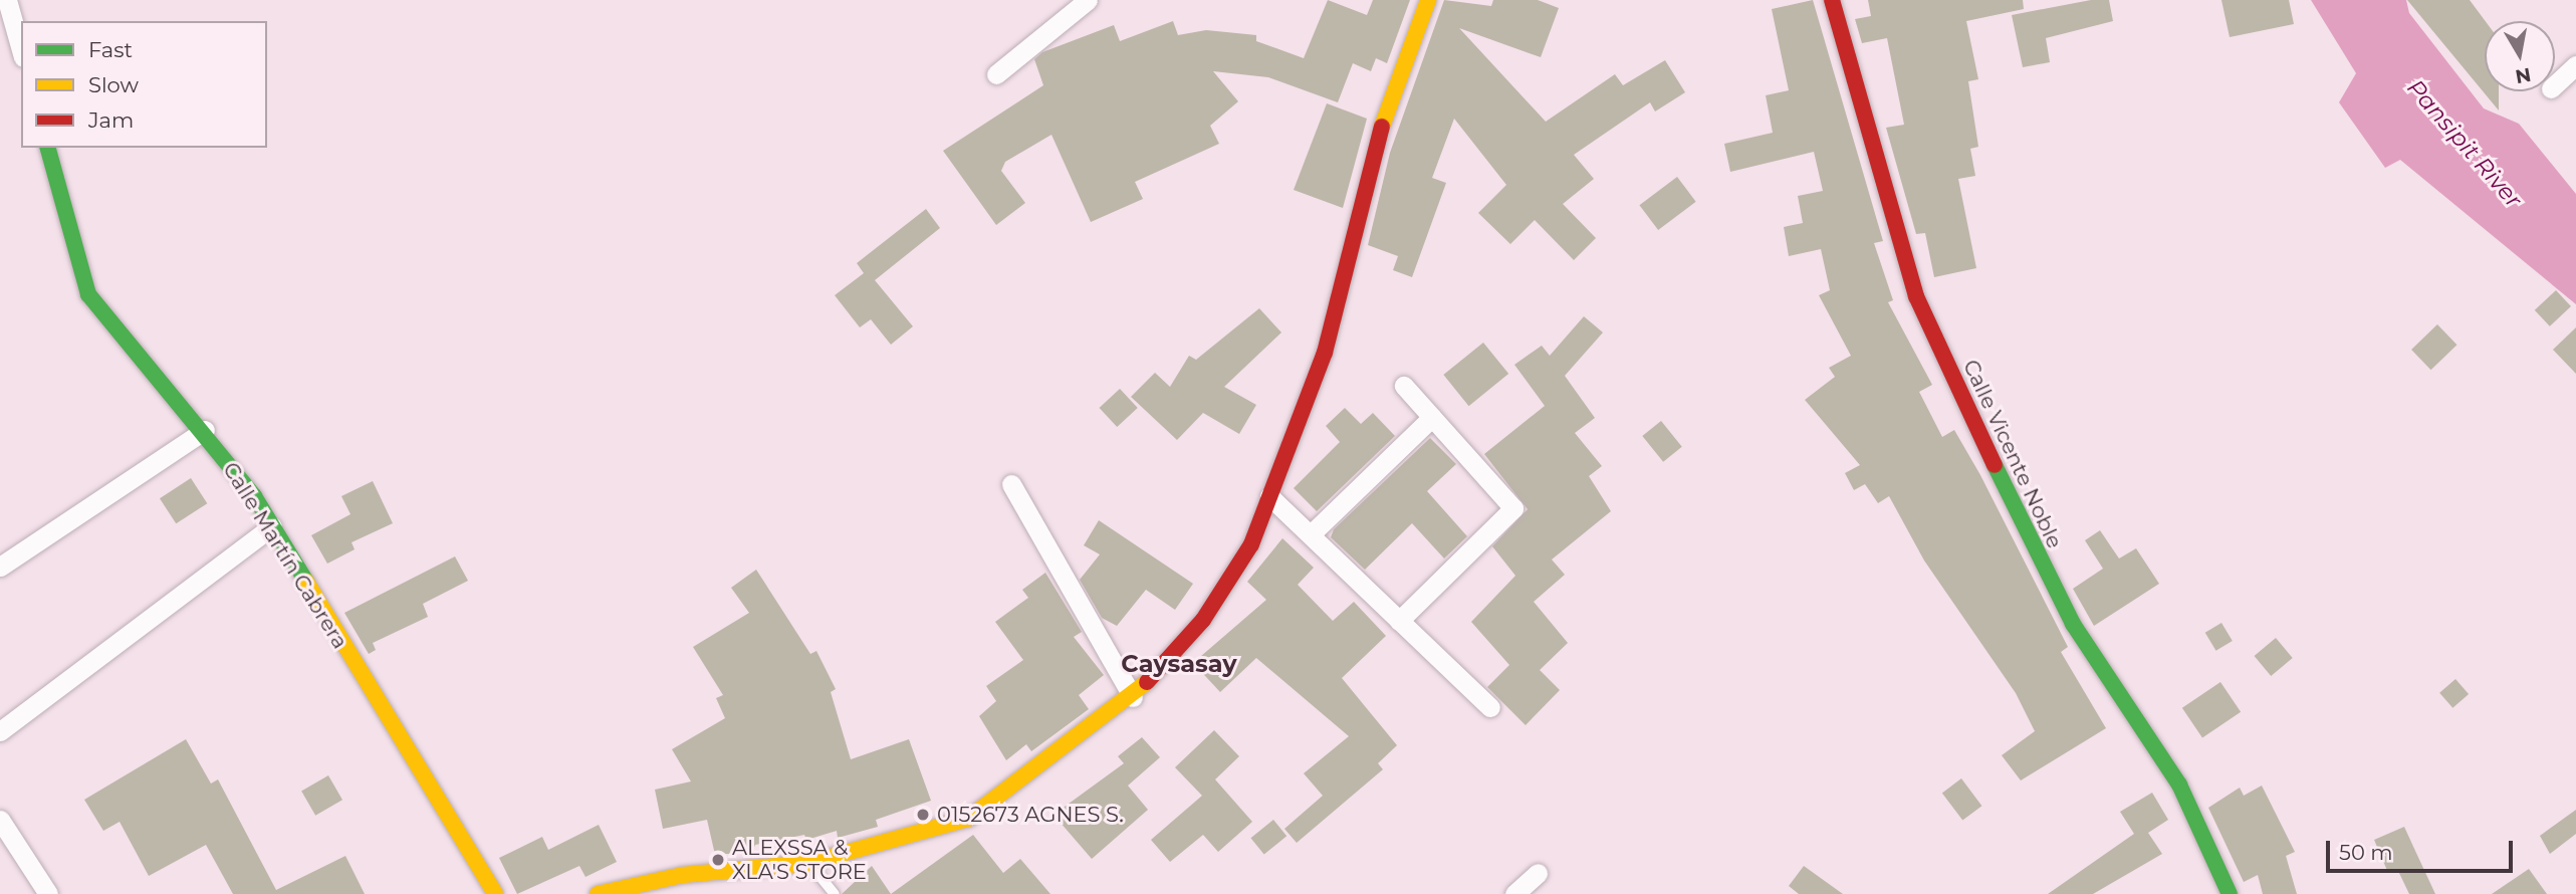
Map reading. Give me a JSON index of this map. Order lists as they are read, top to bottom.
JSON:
{
  "streets": {
    "street": ["Calle Vicente Noble", "Calle Martín Cabrera"]
  },
  "districts": ["Caysasay"],
  "water": ["Pansipit River"],
  "places": ["0152673 AGNES S.", "ALEXSSA & XLA'S STORE"],
  "legend": ["Fast", "Slow", "Jam"],
  "scale_bar": "50 m",
  "north": "bottom"
}
